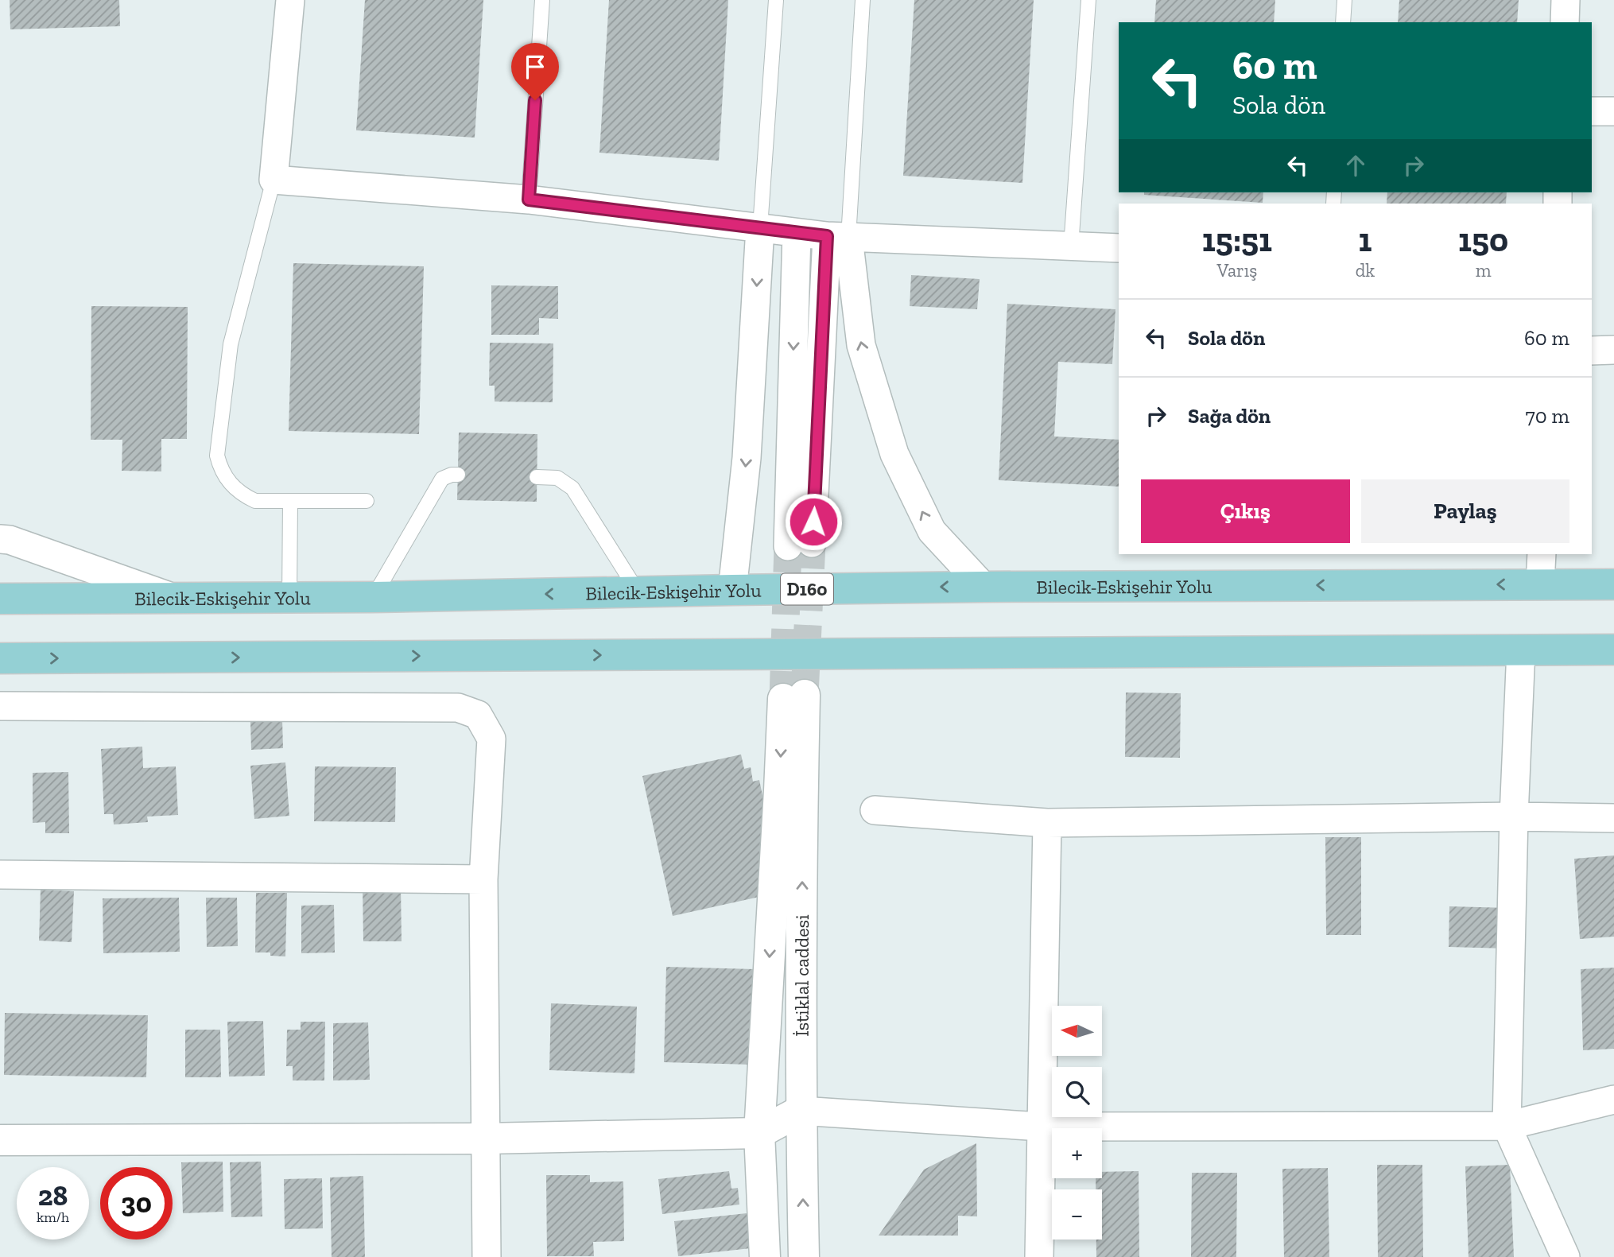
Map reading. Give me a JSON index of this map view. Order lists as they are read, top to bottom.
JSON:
{
  "streets": {
    "main road": ["Bilecik-Eskişehir Yolu", "D160"],
    "street": ["İstiklal caddesi"]
  },
  "north": "left",
  "page": {
    "turn": ["60 m", "Sola dön"],
    "eta": [
      "15:51",
      "Varış",
      "1",
      "dk",
      "150",
      "m"
    ],
    "list": [
      {
        "name": "Sola dön",
        "value": "60 m"
      },
      {
        "name": "Sağa dön",
        "value": "70 m"
      }
    ],
    "buttons": ["Çıkış", "Paylaş"],
    "map_buttons": ["+", "−"],
    "speed": "28 km/h",
    "limit": "30"
  }
}
